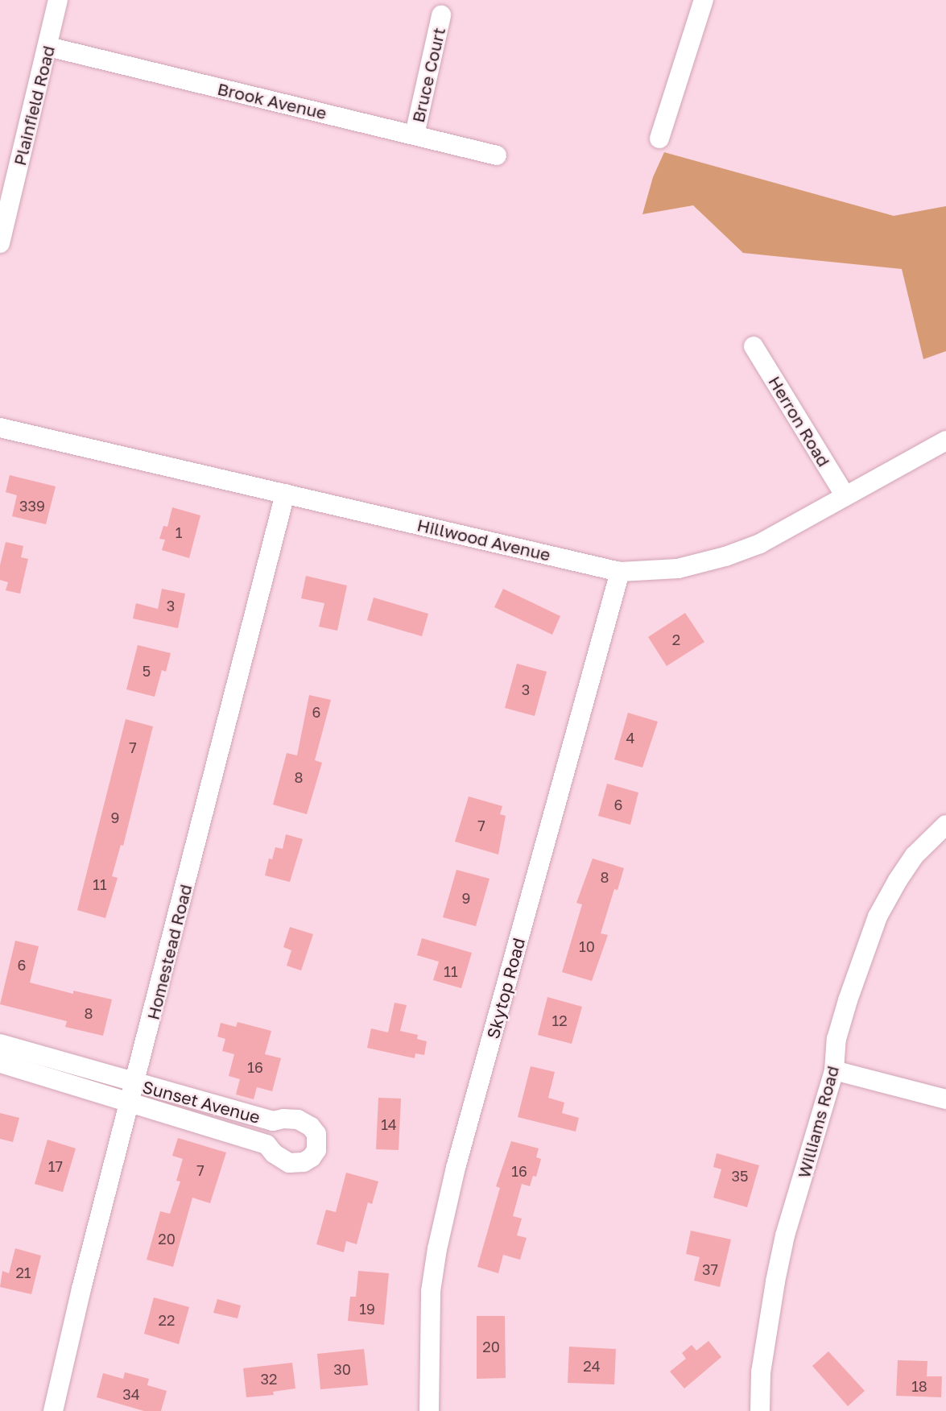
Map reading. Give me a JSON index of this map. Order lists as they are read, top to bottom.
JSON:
{
  "streets": {
    "street": [
      "Bruce Court",
      "Brook Avenue",
      "Plainfield Road",
      "Herron Road",
      "Hillwood Avenue",
      "Homestead Road",
      "Skytop Road",
      "Sunset Avenue",
      "Williams Road"
    ]
  },
  "crossings": [
    ["Bruce Court", "Brook Avenue"],
    ["Brook Avenue", "Plainfield Road"],
    ["Herron Road", "Hillwood Avenue"],
    ["Hillwood Avenue", "Homestead Road"],
    ["Hillwood Avenue", "Skytop Road"],
    ["Homestead Road", "Sunset Avenue"]
  ],
  "house_numbers": [
    "339",
    "1",
    "3",
    "2",
    "5",
    "3",
    "6",
    "4",
    "7",
    "8",
    "6",
    "9",
    "7",
    "8",
    "11",
    "9",
    "10",
    "6",
    "11",
    "8",
    "12",
    "16",
    "14",
    "17",
    "7",
    "16",
    "35",
    "20",
    "37",
    "21",
    "19",
    "22",
    "20",
    "24",
    "30",
    "32",
    "18",
    "34"
  ]
}
